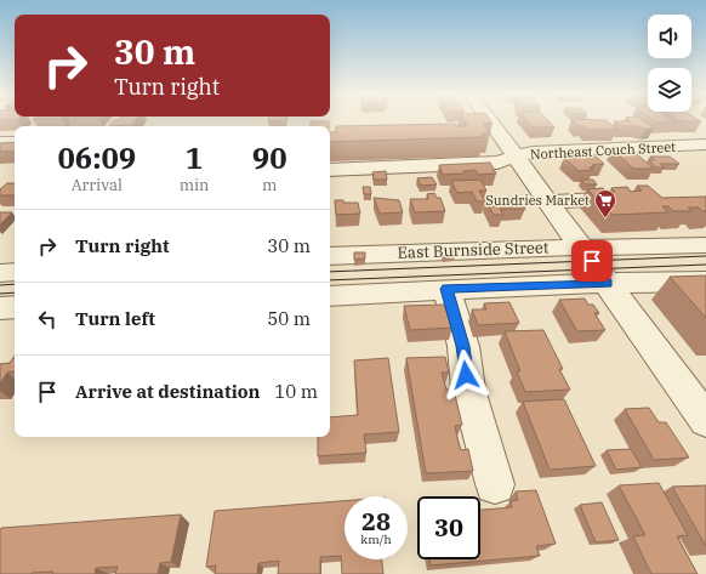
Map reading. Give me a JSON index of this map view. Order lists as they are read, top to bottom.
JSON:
{
  "streets": {
    "street": ["Northeast Couch Street", "East Burnside Street"]
  },
  "places": {
    "supermarket": ["Sundries Market"]
  },
  "page": {
    "turn": ["30 m", "Turn right"],
    "eta": [
      "06:09",
      "Arrival",
      "1",
      "min",
      "90",
      "m"
    ],
    "list": [
      {
        "name": "Turn right",
        "value": "30 m"
      },
      {
        "name": "Turn left",
        "value": "50 m"
      },
      {
        "name": "Arrive at destination",
        "value": "10 m"
      }
    ],
    "speed": "28 km/h",
    "limit": "30"
  }
}
